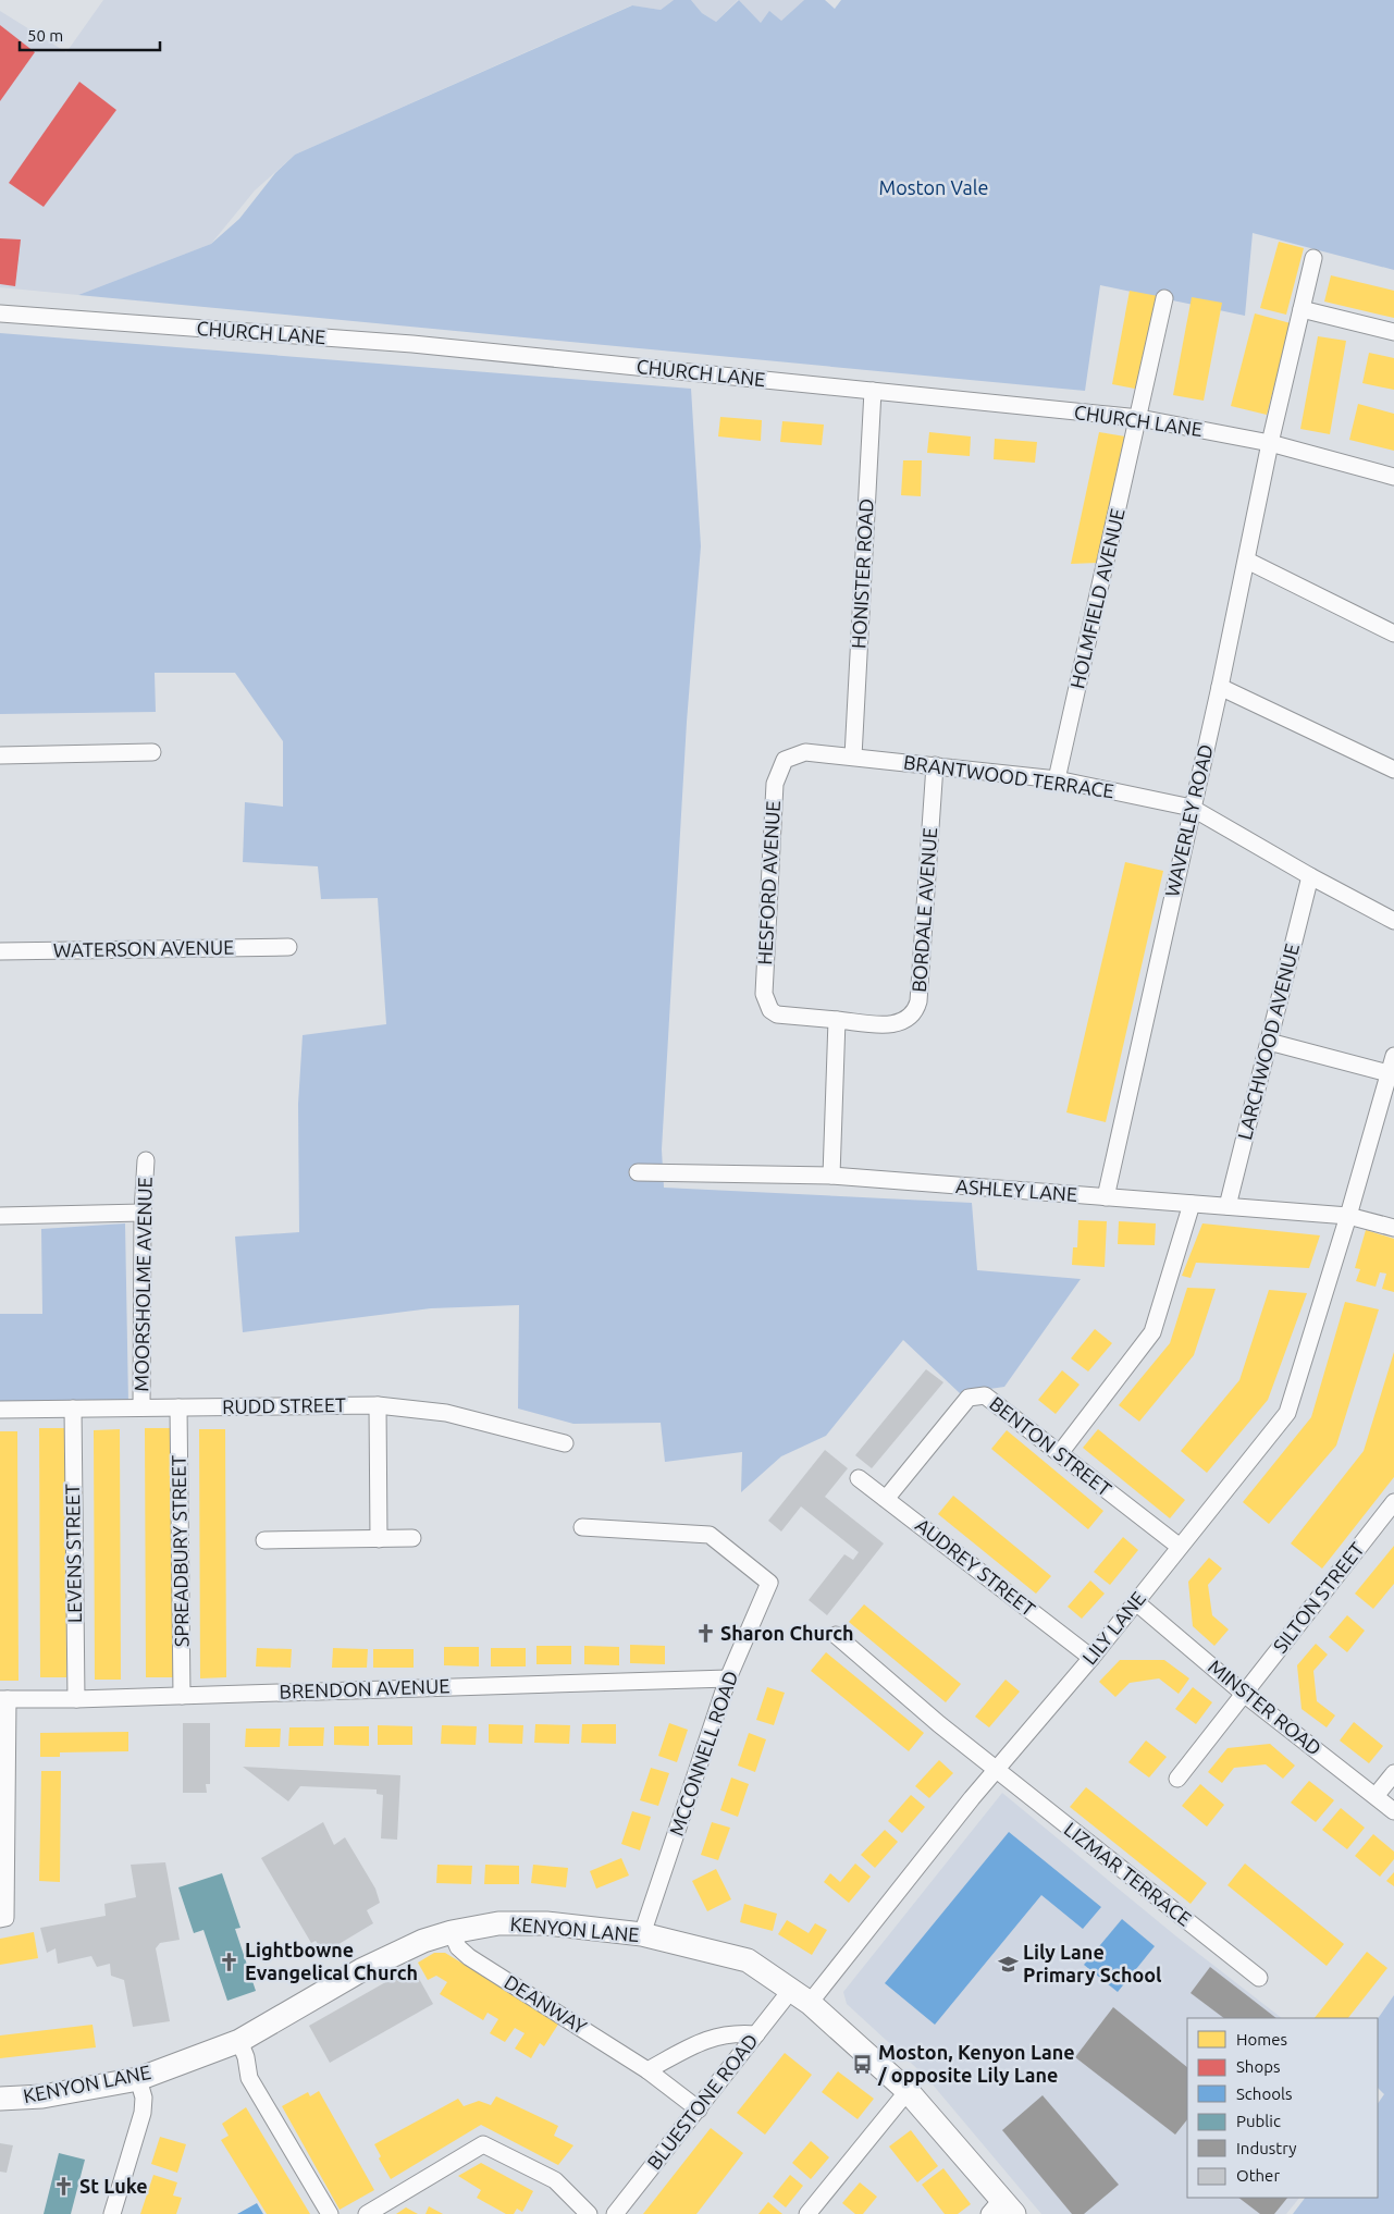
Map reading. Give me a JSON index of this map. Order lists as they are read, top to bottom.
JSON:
{
  "streets": {
    "street": [
      "CHURCH LANE",
      "HONISTER ROAD",
      "HOLMFIELD AVENUE",
      "BRANTWOOD TERRACE",
      "WAVERLEY ROAD",
      "HESFORD AVENUE",
      "BORDALE AVENUE",
      "WATERSON AVENUE",
      "LARCHWOOD AVENUE",
      "ASHLEY LANE",
      "MOORSHOLME AVENUE",
      "RUDD STREET",
      "BENTON STREET",
      "SPREADBURY STREET",
      "LEVENS STREET",
      "AUDREY STREET",
      "SILTON STREET",
      "LILY LANE",
      "BRENDON AVENUE",
      "MINSTER ROAD",
      "MCCONNELL ROAD",
      "LIZMAR TERRACE",
      "KENYON LANE",
      "DEANWAY",
      "BLUESTONE ROAD"
    ]
  },
  "crossings": [
    ["CHURCH LANE", "HONISTER ROAD"],
    ["CHURCH LANE", "HOLMFIELD AVENUE"],
    ["CHURCH LANE", "WAVERLEY ROAD"],
    ["HONISTER ROAD", "BRANTWOOD TERRACE"],
    ["HONISTER ROAD", "HESFORD AVENUE"],
    ["HOLMFIELD AVENUE", "BRANTWOOD TERRACE"],
    ["BRANTWOOD TERRACE", "WAVERLEY ROAD"],
    ["BRANTWOOD TERRACE", "HESFORD AVENUE"],
    ["BRANTWOOD TERRACE", "BORDALE AVENUE"],
    ["BRANTWOOD TERRACE", "LARCHWOOD AVENUE"],
    ["WAVERLEY ROAD", "ASHLEY LANE"],
    ["HESFORD AVENUE", "BORDALE AVENUE"],
    ["LARCHWOOD AVENUE", "ASHLEY LANE"],
    ["ASHLEY LANE", "LILY LANE"],
    ["MOORSHOLME AVENUE", "RUDD STREET"],
    ["RUDD STREET", "SPREADBURY STREET"],
    ["RUDD STREET", "LEVENS STREET"],
    ["BENTON STREET", "AUDREY STREET"],
    ["BENTON STREET", "LILY LANE"],
    ["SPREADBURY STREET", "BRENDON AVENUE"],
    ["LEVENS STREET", "BRENDON AVENUE"],
    ["AUDREY STREET", "LILY LANE"],
    ["SILTON STREET", "MINSTER ROAD"],
    ["LILY LANE", "MINSTER ROAD"],
    ["LILY LANE", "LIZMAR TERRACE"],
    ["LILY LANE", "KENYON LANE"],
    ["LILY LANE", "BLUESTONE ROAD"],
    ["BRENDON AVENUE", "MCCONNELL ROAD"],
    ["MCCONNELL ROAD", "KENYON LANE"],
    ["KENYON LANE", "DEANWAY"],
    ["KENYON LANE", "BLUESTONE ROAD"],
    ["DEANWAY", "BLUESTONE ROAD"]
  ],
  "parks": ["Moston Vale"],
  "places": {
    "church": ["Sharon Church", "Lightbowne Evangelical Church", "St Luke"],
    "school or university": ["Lily Lane Primary School"],
    "bus stop": ["Moston, Kenyon Lane / opposite Lily Lane"]
  },
  "legend": [
    "Homes",
    "Shops",
    "Schools",
    "Public",
    "Industry",
    "Other"
  ],
  "scale_bar": "50 m"
}
